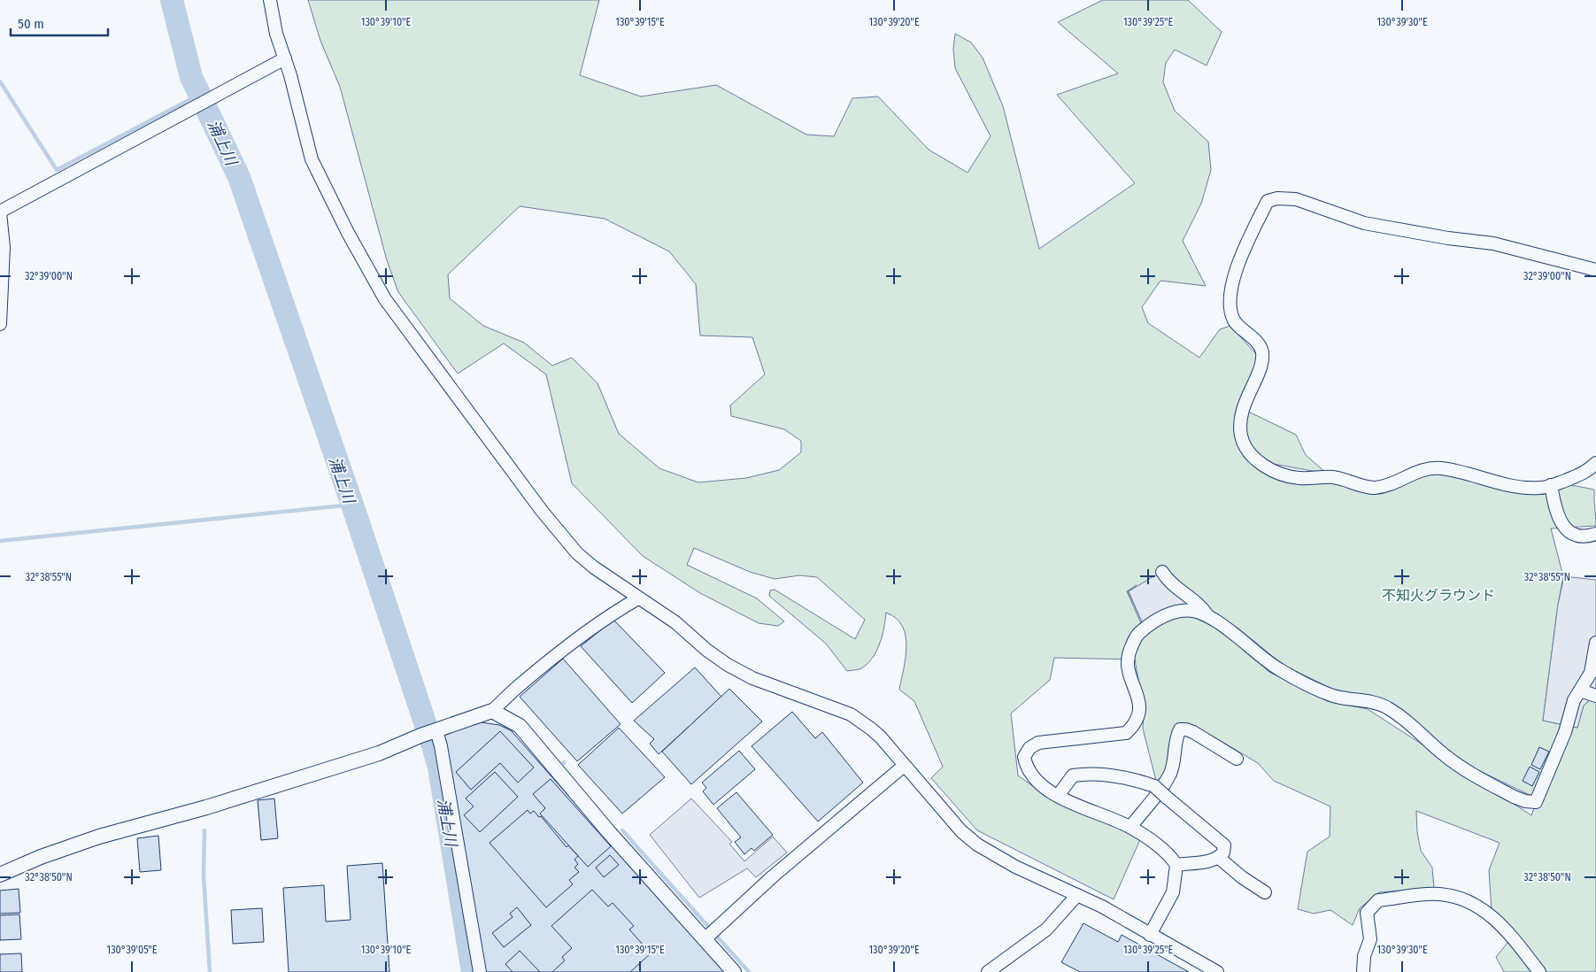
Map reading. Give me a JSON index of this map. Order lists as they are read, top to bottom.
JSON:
{
  "water": ["浦上川"],
  "parks": ["不知火グラウンド"],
  "scale_bar": "50 m",
  "coordinates": [
    "130°39'10\"E",
    "130°39'15\"E",
    "130°39'20\"E",
    "130°39'25\"E",
    "130°39'30\"E",
    "32°39'00\"N",
    "32°38'55\"N",
    "32°38'50\"N",
    "130°39'05\"E"
  ]
}
